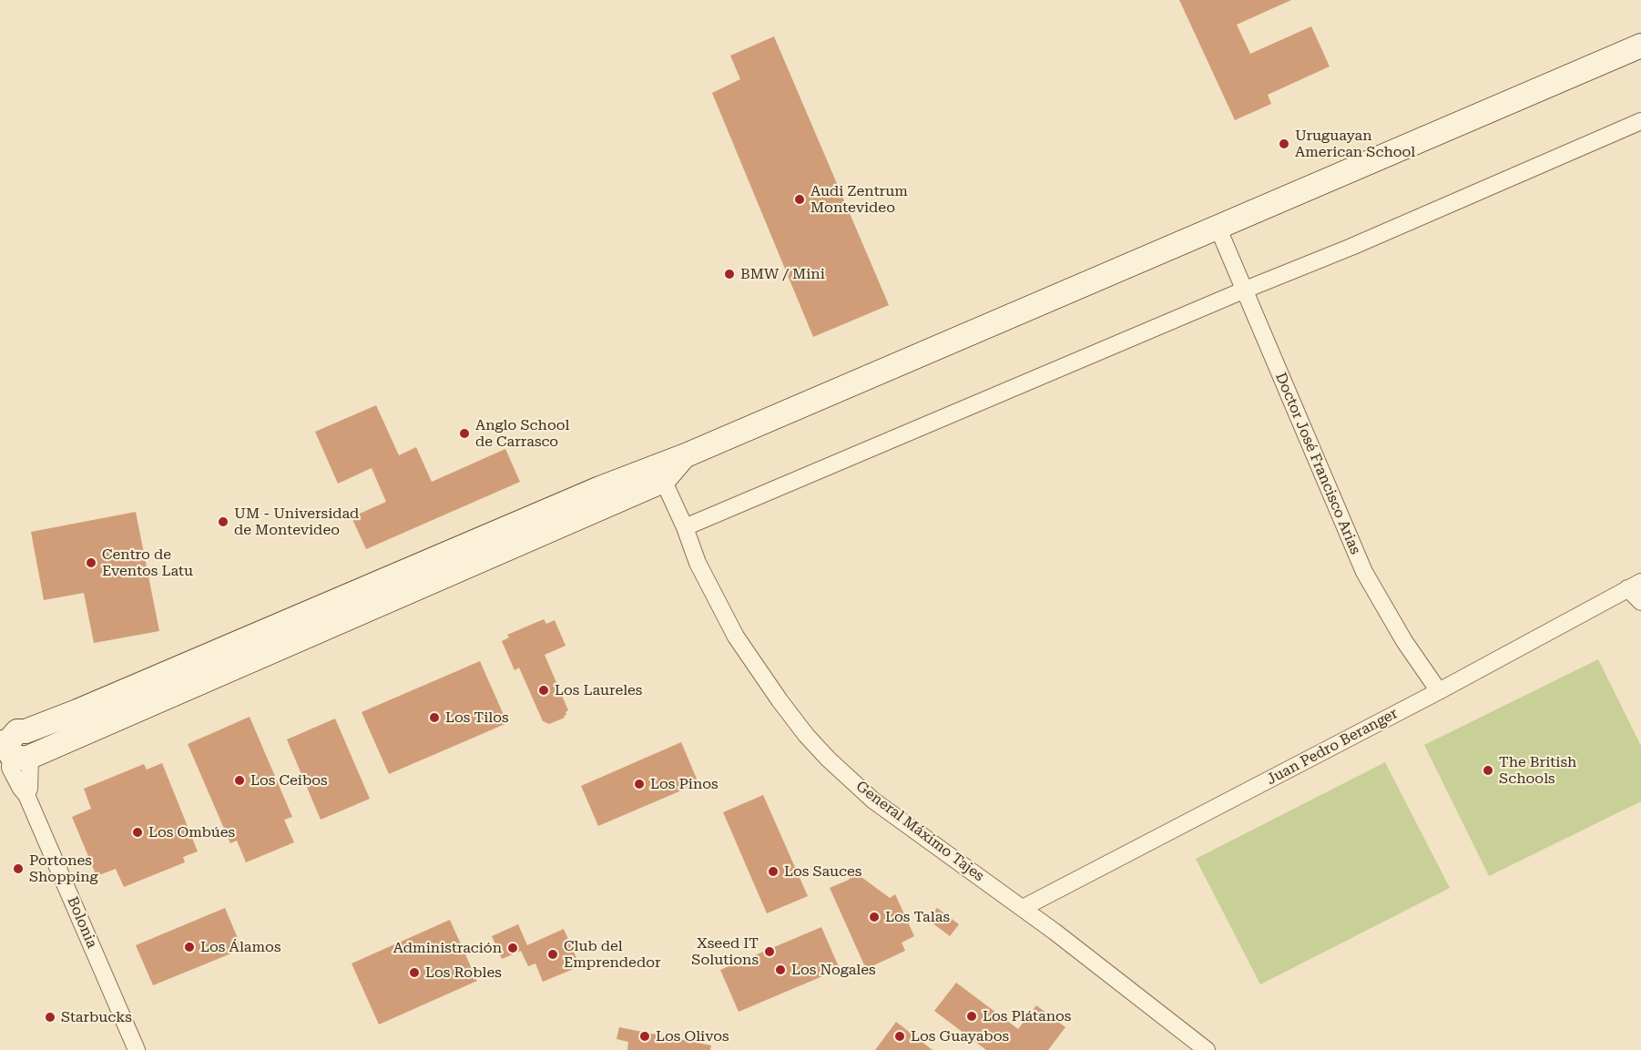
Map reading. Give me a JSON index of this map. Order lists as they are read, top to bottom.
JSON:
{
  "streets": {
    "street": [
      "Doctor José Francisco Arias",
      "Juan Pedro Beranger",
      "General Máximo Tajes",
      "Bolonia"
    ]
  },
  "crossings": [
    ["Doctor José Francisco Arias", "Juan Pedro Beranger"],
    ["Juan Pedro Beranger", "General Máximo Tajes"]
  ],
  "places": [
    "Uruguayan American School",
    "Audi Zentrum Montevideo",
    "BMW / Mini",
    "Anglo School de Carrasco",
    "UM - Universidad de Montevideo",
    "Centro de Eventos Latu",
    "Los Laureles",
    "Los Tilos",
    "The British Schools",
    "Los Ceibos",
    "Los Pinos",
    "Los Ombúes",
    "Portones Shopping",
    "Los Sauces",
    "Los Talas",
    "Los Álamos",
    "Administración",
    "Xseed IT Solutions",
    "Club del Emprendedor",
    "Los Nogales",
    "Los Robles",
    "Los Plátanos",
    "Starbucks",
    "Los Olivos",
    "Los Guayabos"
  ]
}
